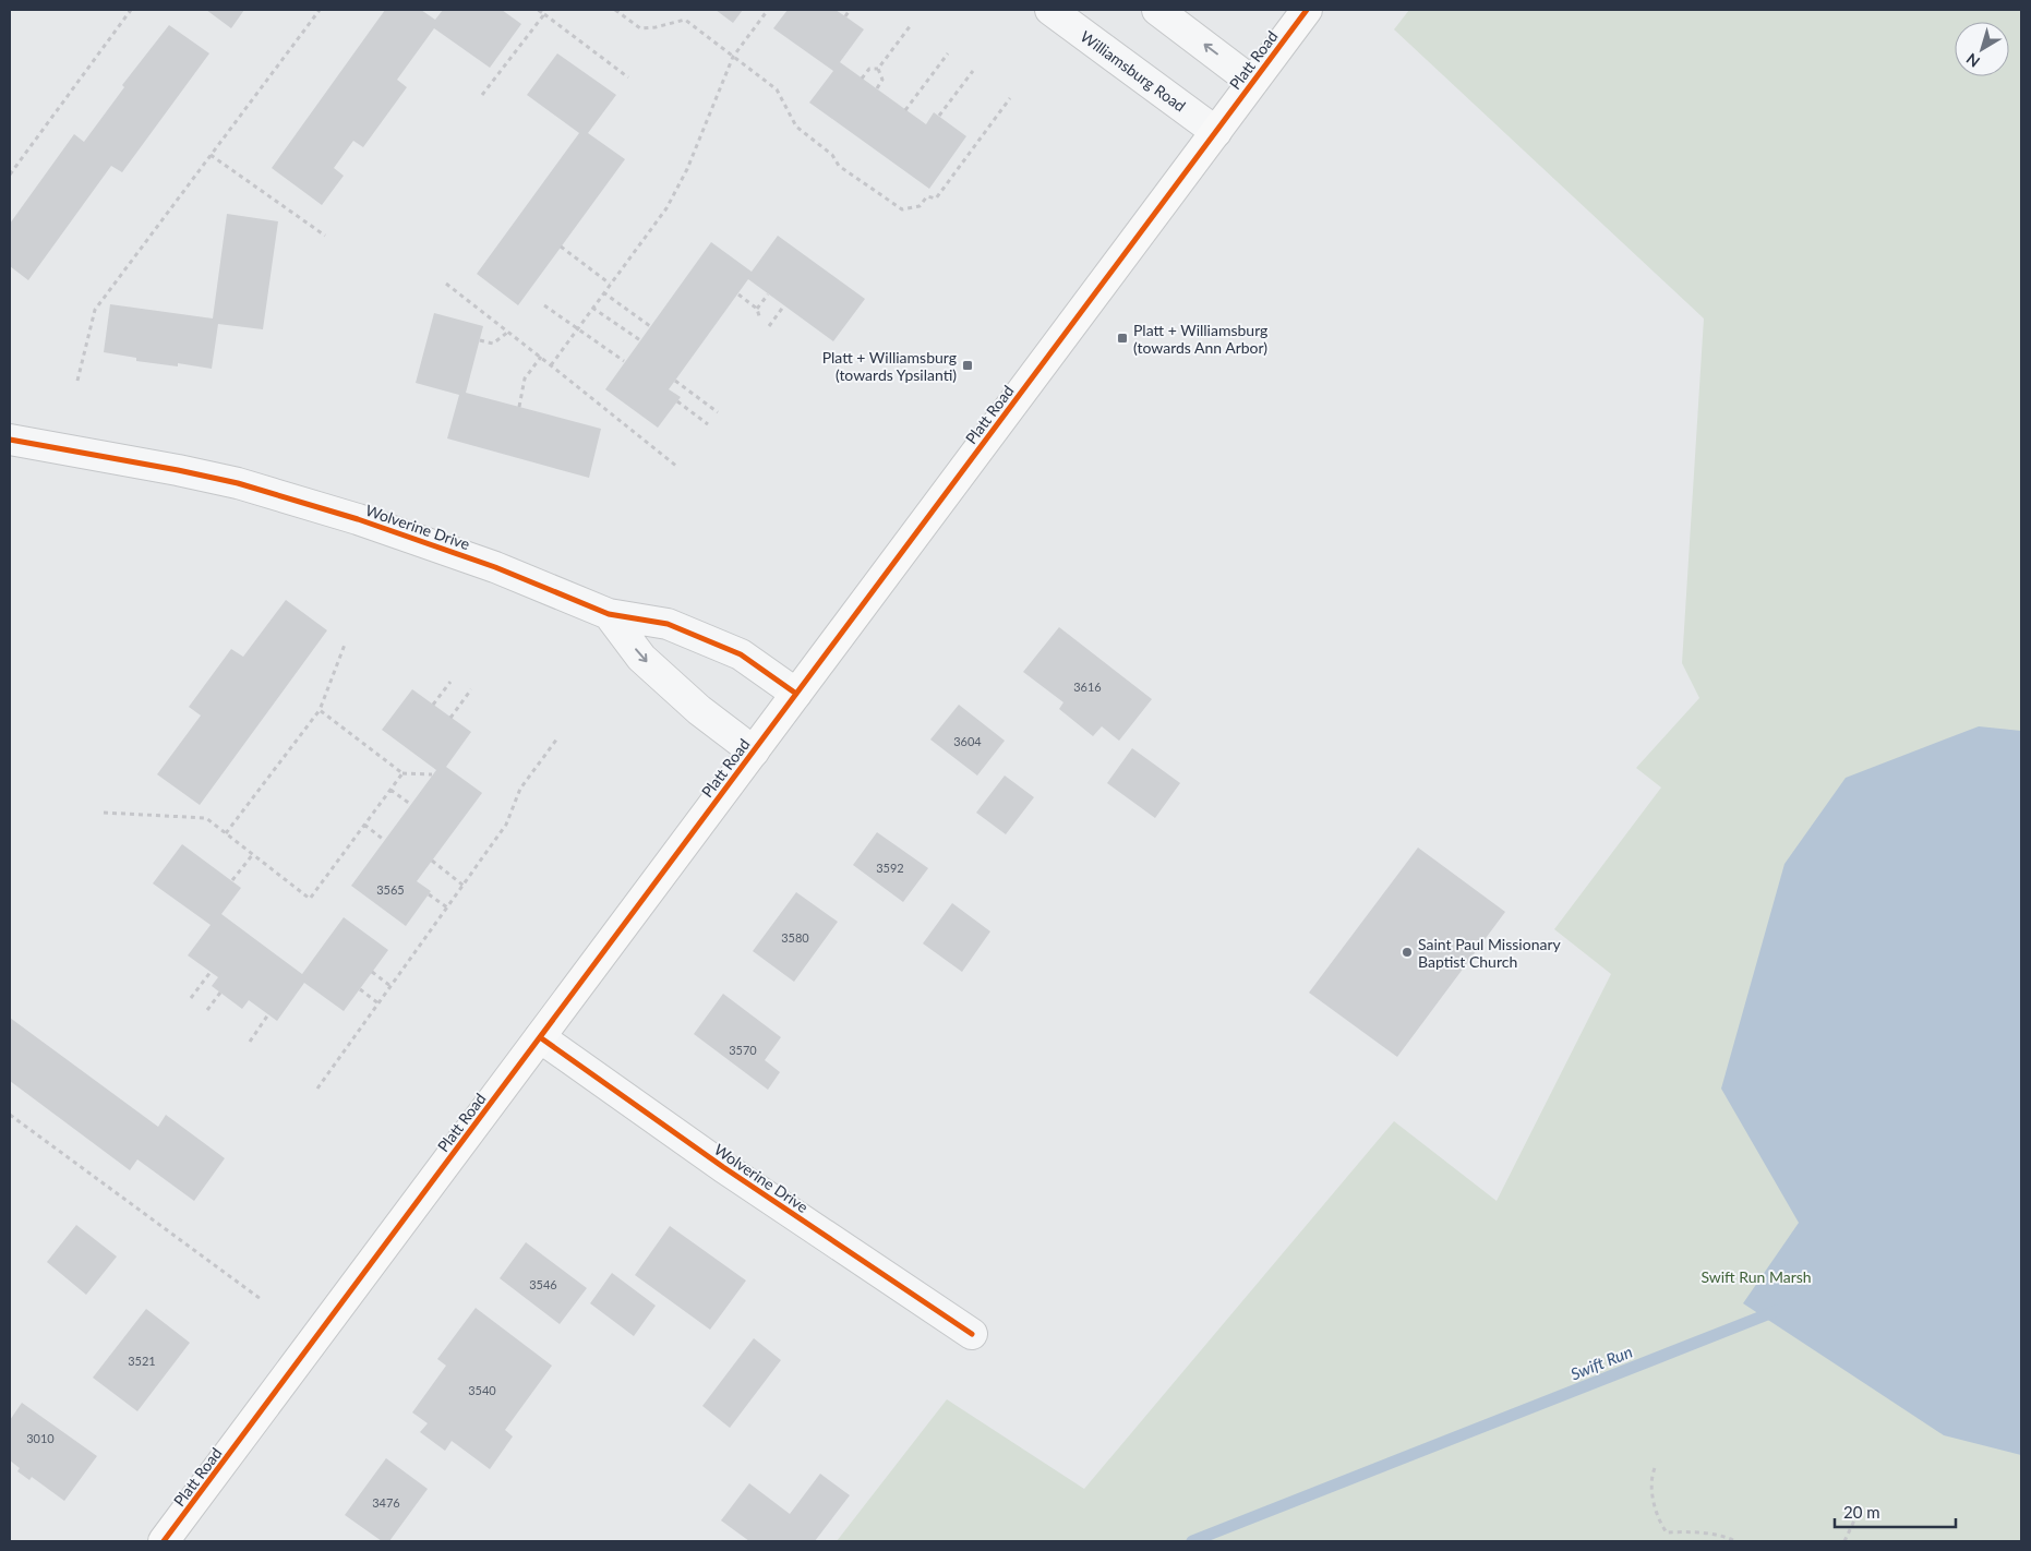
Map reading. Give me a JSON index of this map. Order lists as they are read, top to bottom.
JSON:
{
  "streets": {
    "main road": ["Platt Road"],
    "street": ["Williamsburg Road", "Wolverine Drive"]
  },
  "crossings": [
    ["Platt Road", "Williamsburg Road"],
    ["Platt Road", "Wolverine Drive"]
  ],
  "water": ["Swift Run"],
  "parks": ["Swift Run Marsh"],
  "places": {
    "transit": ["Platt + Williamsburg (towards Ann Arbor)", "Platt + Williamsburg (towards Ypsilanti)"],
    "other": ["Saint Paul Missionary Baptist Church"]
  },
  "house_numbers": [
    "3616",
    "3604",
    "3592",
    "3565",
    "3580",
    "3570",
    "3546",
    "3521",
    "3540",
    "3010",
    "3476"
  ],
  "scale_bar": "20 m",
  "north": "bottom left"
}
